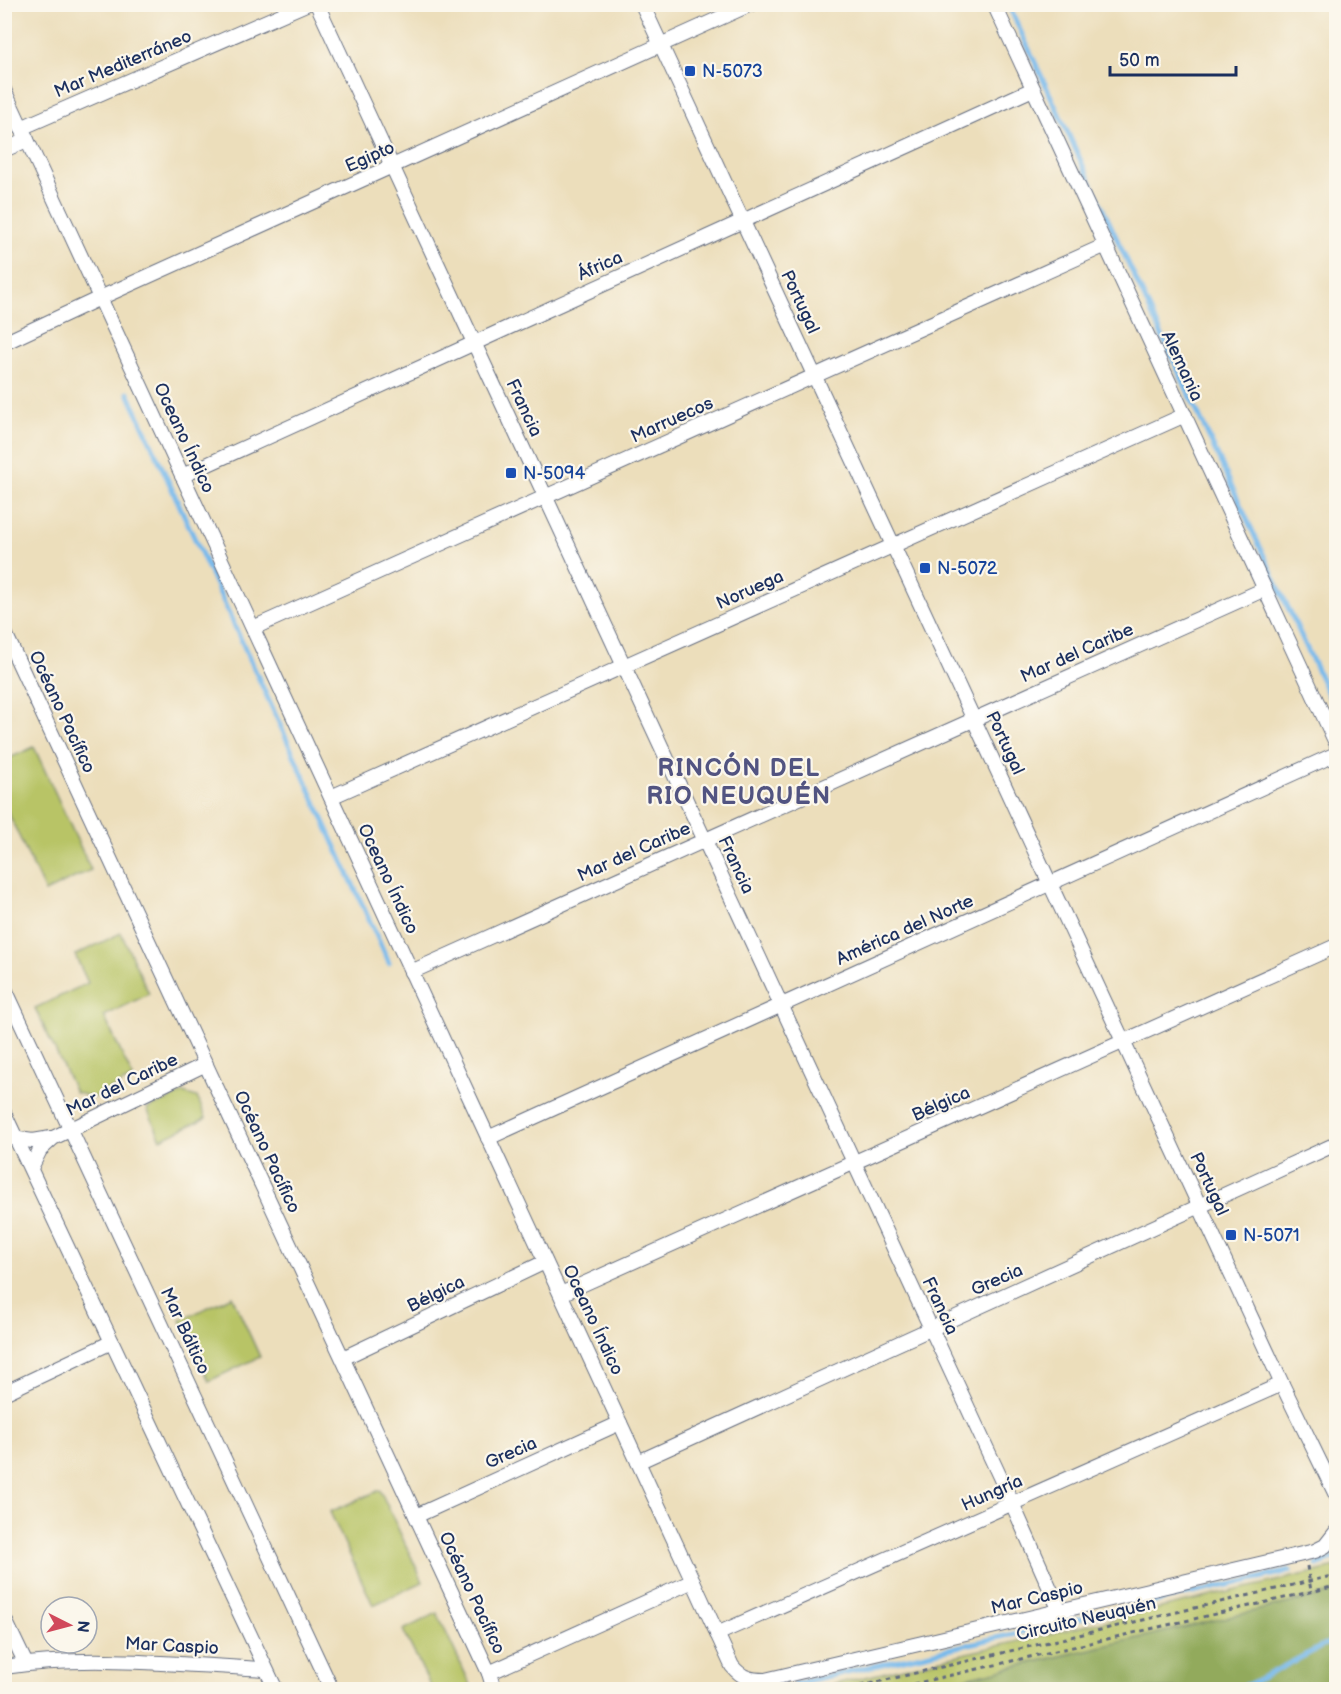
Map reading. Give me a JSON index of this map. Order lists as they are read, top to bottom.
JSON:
{
  "streets": {
    "street": [
      "Mar Mediterráneo",
      "Egipto",
      "África",
      "Portugal",
      "Alemania",
      "Francia",
      "Marruecos",
      "Oceano Índico",
      "Noruega",
      "Mar del Caribe",
      "Océano Pacífico",
      "América del Norte",
      "Bélgica",
      "Grecia",
      "Mar Báltico",
      "Hungría",
      "Mar Caspio"
    ],
    "path": ["Circuito Neuquén"]
  },
  "crossings": [
    ["Mar Mediterráneo", "Oceano Índico"],
    ["Egipto", "Portugal"],
    ["Egipto", "Francia"],
    ["Egipto", "Oceano Índico"],
    ["África", "Portugal"],
    ["África", "Alemania"],
    ["África", "Francia"],
    ["África", "Oceano Índico"],
    ["Portugal", "Marruecos"],
    ["Portugal", "Noruega"],
    ["Portugal", "Mar del Caribe"],
    ["Portugal", "América del Norte"],
    ["Portugal", "Bélgica"],
    ["Portugal", "Grecia"],
    ["Portugal", "Hungría"],
    ["Alemania", "Marruecos"],
    ["Alemania", "Noruega"],
    ["Alemania", "Mar del Caribe"],
    ["Francia", "Marruecos"],
    ["Francia", "Noruega"],
    ["Francia", "Mar del Caribe"],
    ["Francia", "América del Norte"],
    ["Francia", "Bélgica"],
    ["Francia", "Grecia"],
    ["Francia", "Hungría"],
    ["Francia", "Mar Caspio"],
    ["Marruecos", "Oceano Índico"],
    ["Oceano Índico", "Noruega"],
    ["Oceano Índico", "Mar del Caribe"],
    ["Oceano Índico", "América del Norte"],
    ["Oceano Índico", "Bélgica"],
    ["Oceano Índico", "Grecia"],
    ["Oceano Índico", "Hungría"],
    ["Oceano Índico", "Mar Caspio"],
    ["Mar del Caribe", "Océano Pacífico"],
    ["Mar del Caribe", "Mar Báltico"],
    ["Océano Pacífico", "Bélgica"],
    ["Océano Pacífico", "Grecia"]
  ],
  "districts": ["RINCÓN DEL RIO NEUQUÉN"],
  "places": {
    "transit": [
      "N-5073",
      "N-5094",
      "N-5072",
      "N-5071"
    ]
  },
  "scale_bar": "50 m",
  "north": "right"
}
